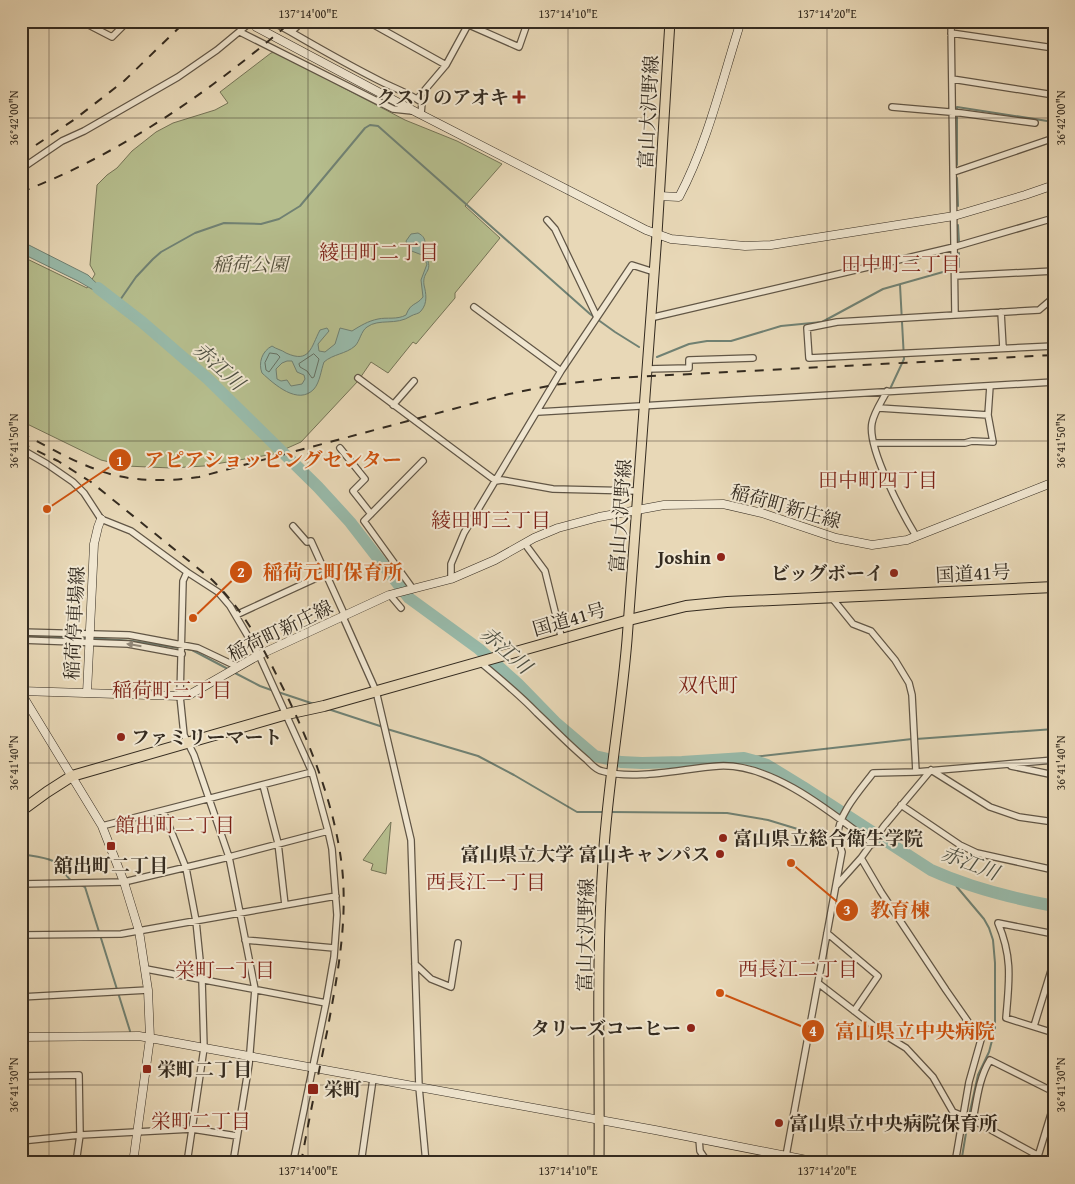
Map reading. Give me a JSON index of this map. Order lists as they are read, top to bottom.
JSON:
{
  "streets": {
    "highway": ["国道41号"],
    "main road": ["富山大沢野線"],
    "street": ["稲荷町新庄線", "稲荷停車場線"]
  },
  "crossings": [
    ["富山大沢野線", "稲荷町新庄線"],
    ["富山大沢野線", "国道41号"],
    ["稲荷町新庄線", "稲荷停車場線"]
  ],
  "districts": [
    "綾田町二丁目",
    "田中町三丁目",
    "田中町四丁目",
    "綾田町三丁目",
    "双代町",
    "稲荷町三丁目",
    "館出町二丁目",
    "西長江一丁目",
    "西長江二丁目",
    "栄町一丁目",
    "栄町二丁目"
  ],
  "water": ["赤江川"],
  "parks": ["稲荷公園"],
  "places": {
    "health": ["クスリのアオキ"],
    "other": [
      "アピアショッピングセンター",
      "Joshin",
      "ビッグボーイ",
      "稲荷元町保育所",
      "ファミリーマート",
      "富山県立総合衛生学院",
      "富山県立大学 富山キャンパス",
      "教育棟",
      "富山県立中央病院",
      "タリーズコーヒー",
      "富山県立中央病院保育所"
    ],
    "transit": ["舘出町二丁目", "栄町二丁目", "栄町"]
  },
  "coordinates": [
    "137°14'00\"E",
    "137°14'10\"E",
    "137°14'20\"E",
    "36°42'00\"N",
    "36°41'50\"N",
    "36°41'40\"N",
    "36°41'30\"N"
  ]
}
